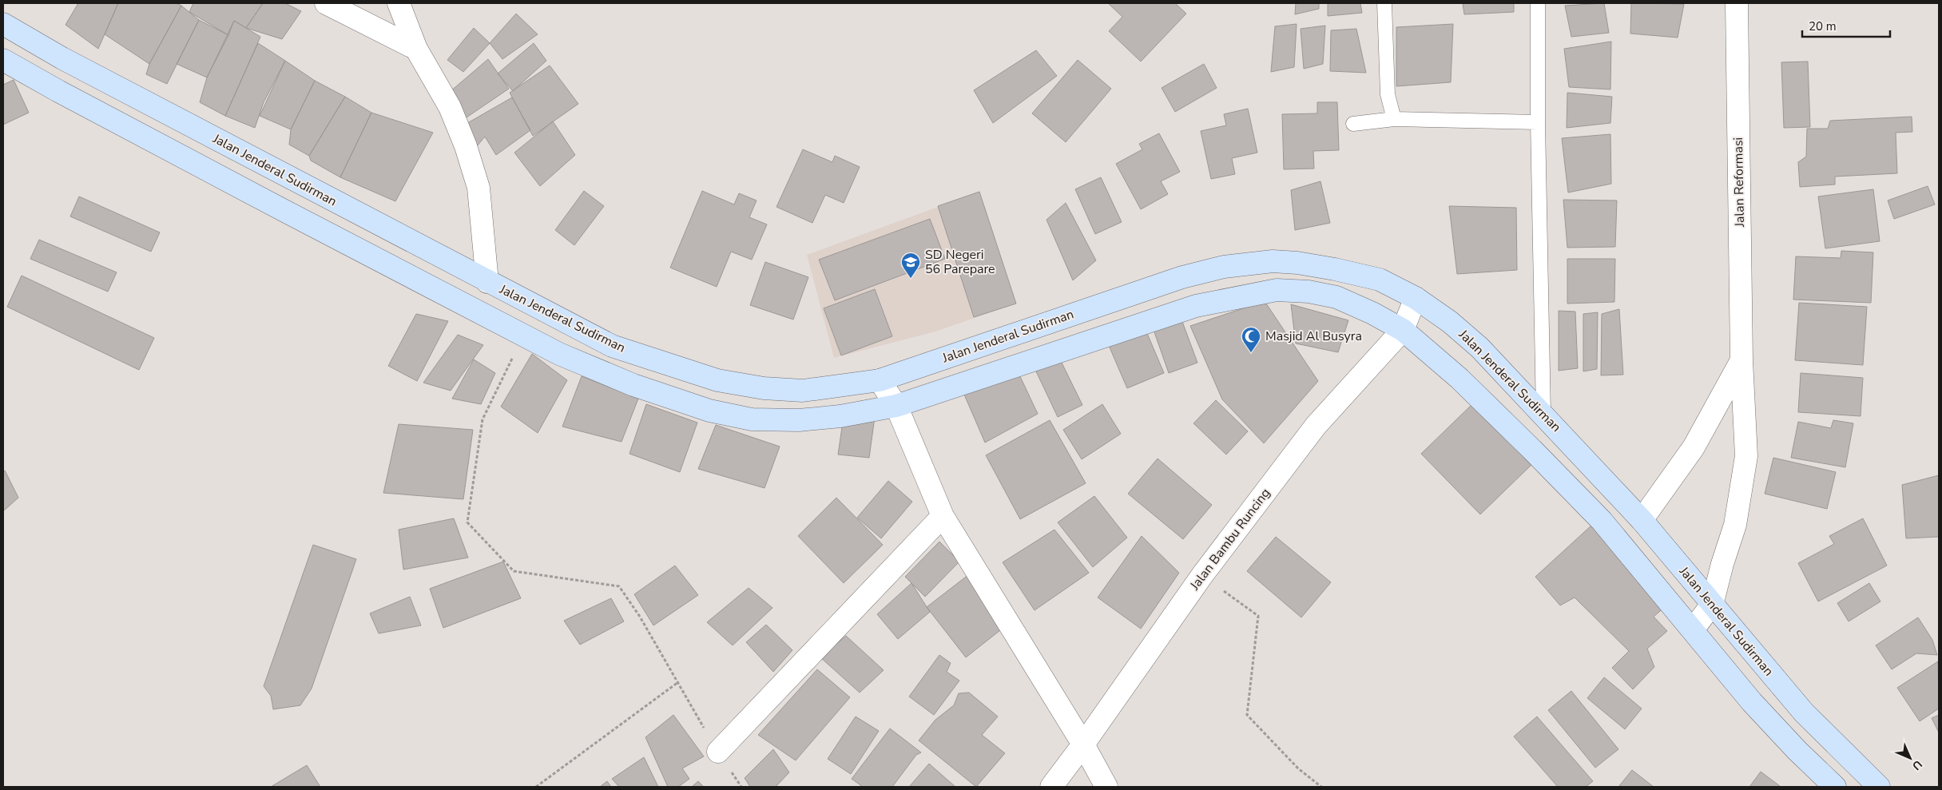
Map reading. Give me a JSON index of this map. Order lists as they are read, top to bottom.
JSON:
{
  "streets": {
    "main road": ["Jalan Jenderal Sudirman"],
    "street": ["Jalan Reformasi", "Jalan Bambu Runcing"]
  },
  "crossings": [
    ["Jalan Jenderal Sudirman", "Jalan Reformasi"],
    ["Jalan Jenderal Sudirman", "Jalan Bambu Runcing"]
  ],
  "places": {
    "school or university": ["SD Negeri 56 Parepare"],
    "mosque": ["Masjid Al Busyra"]
  },
  "scale_bar": "20 m",
  "north": "bottom right"
}
